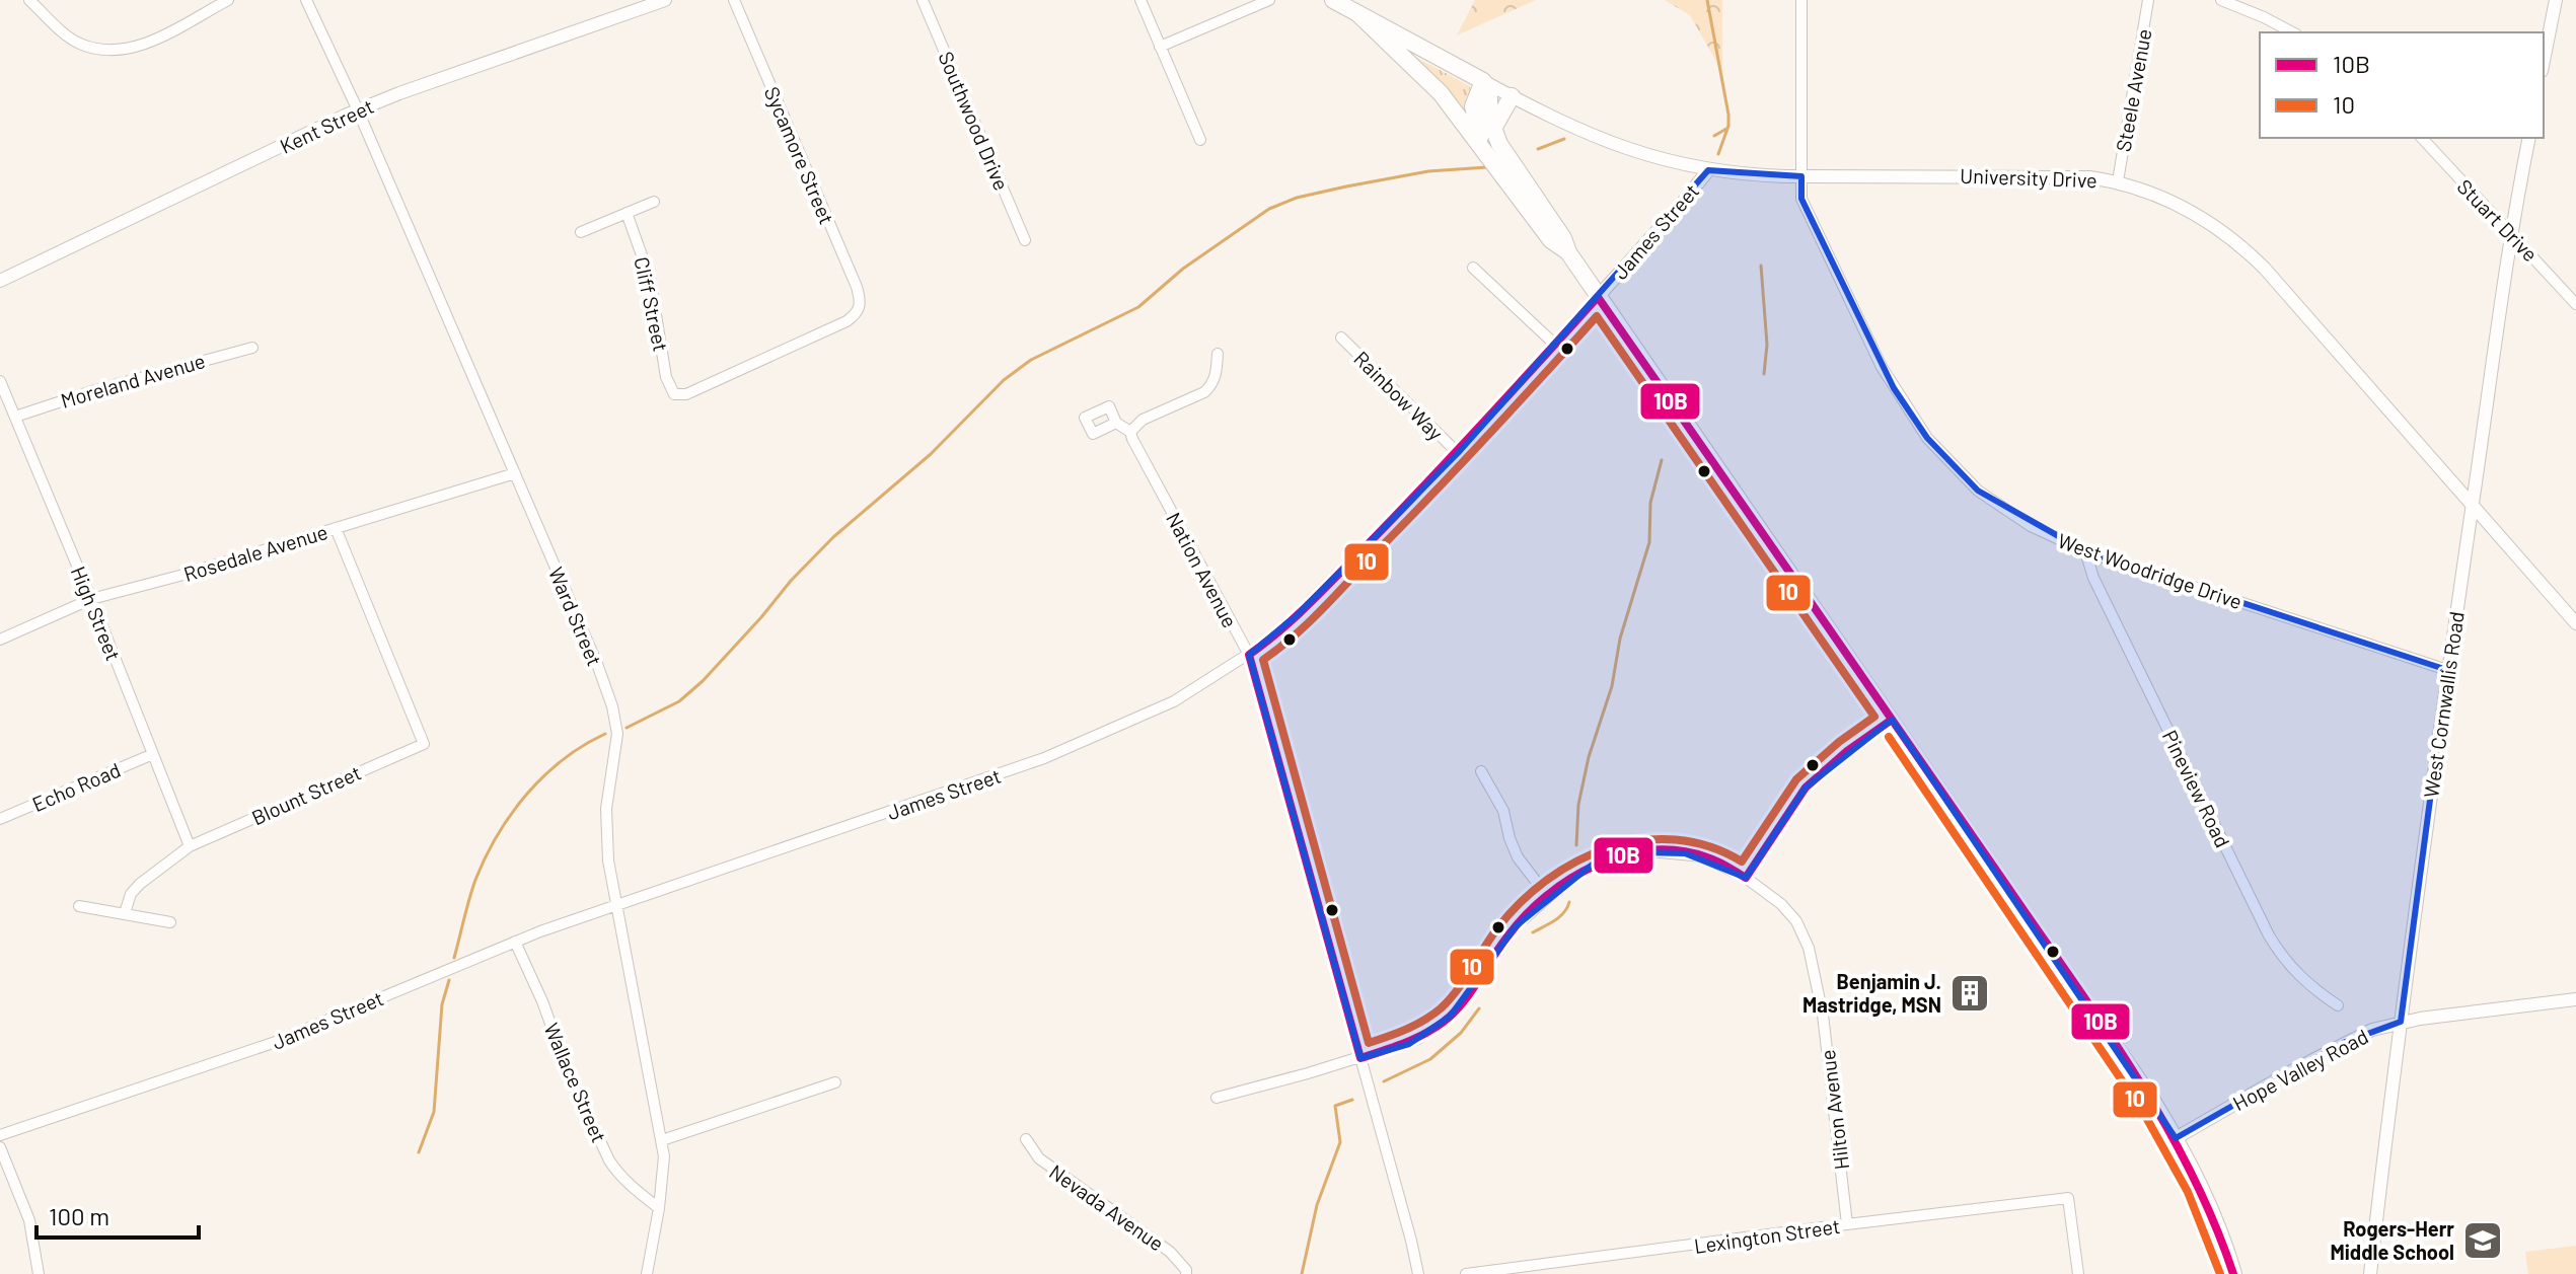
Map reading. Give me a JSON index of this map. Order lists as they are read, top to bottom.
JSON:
{
  "streets": {
    "main road": ["University Drive"],
    "street": [
      "Steele Avenue",
      "Southwood Drive",
      "Kent Street",
      "Sycamore Street",
      "Stuart Drive",
      "James Street",
      "Cliff Street",
      "Moreland Avenue",
      "Rainbow Way",
      "Rosedale Avenue",
      "Nation Avenue",
      "West Woodridge Drive",
      "High Street",
      "Ward Street",
      "West Cornwallis Road",
      "Echo Road",
      "Pineview Road",
      "Blount Street",
      "Hope Valley Road",
      "Wallace Street",
      "Hilton Avenue",
      "Nevada Avenue",
      "Lexington Street"
    ]
  },
  "crossings": [
    ["Steele Avenue", "University Drive"],
    ["Kent Street", "Ward Street"],
    ["Sycamore Street", "Cliff Street"],
    ["University Drive", "James Street"],
    ["University Drive", "West Woodridge Drive"],
    ["University Drive", "West Cornwallis Road"],
    ["Stuart Drive", "West Cornwallis Road"],
    ["James Street", "Rainbow Way"],
    ["James Street", "Nation Avenue"],
    ["James Street", "Ward Street"],
    ["James Street", "Wallace Street"],
    ["Moreland Avenue", "High Street"],
    ["Rosedale Avenue", "High Street"],
    ["Rosedale Avenue", "Ward Street"],
    ["Rosedale Avenue", "Blount Street"],
    ["Nation Avenue", "Hilton Avenue"],
    ["West Woodridge Drive", "West Cornwallis Road"],
    ["West Woodridge Drive", "Pineview Road"],
    ["High Street", "Echo Road"],
    ["High Street", "Blount Street"],
    ["Ward Street", "Wallace Street"],
    ["West Cornwallis Road", "Hope Valley Road"],
    ["Hilton Avenue", "Lexington Street"]
  ],
  "places": {
    "building": ["Benjamin J. Mastridge, MSN"],
    "school or university": ["Rogers-Herr Middle School"]
  },
  "lines": ["transit line 10B", "transit line 10"],
  "legend": ["10B", "10"],
  "scale_bar": "100 m"
}
